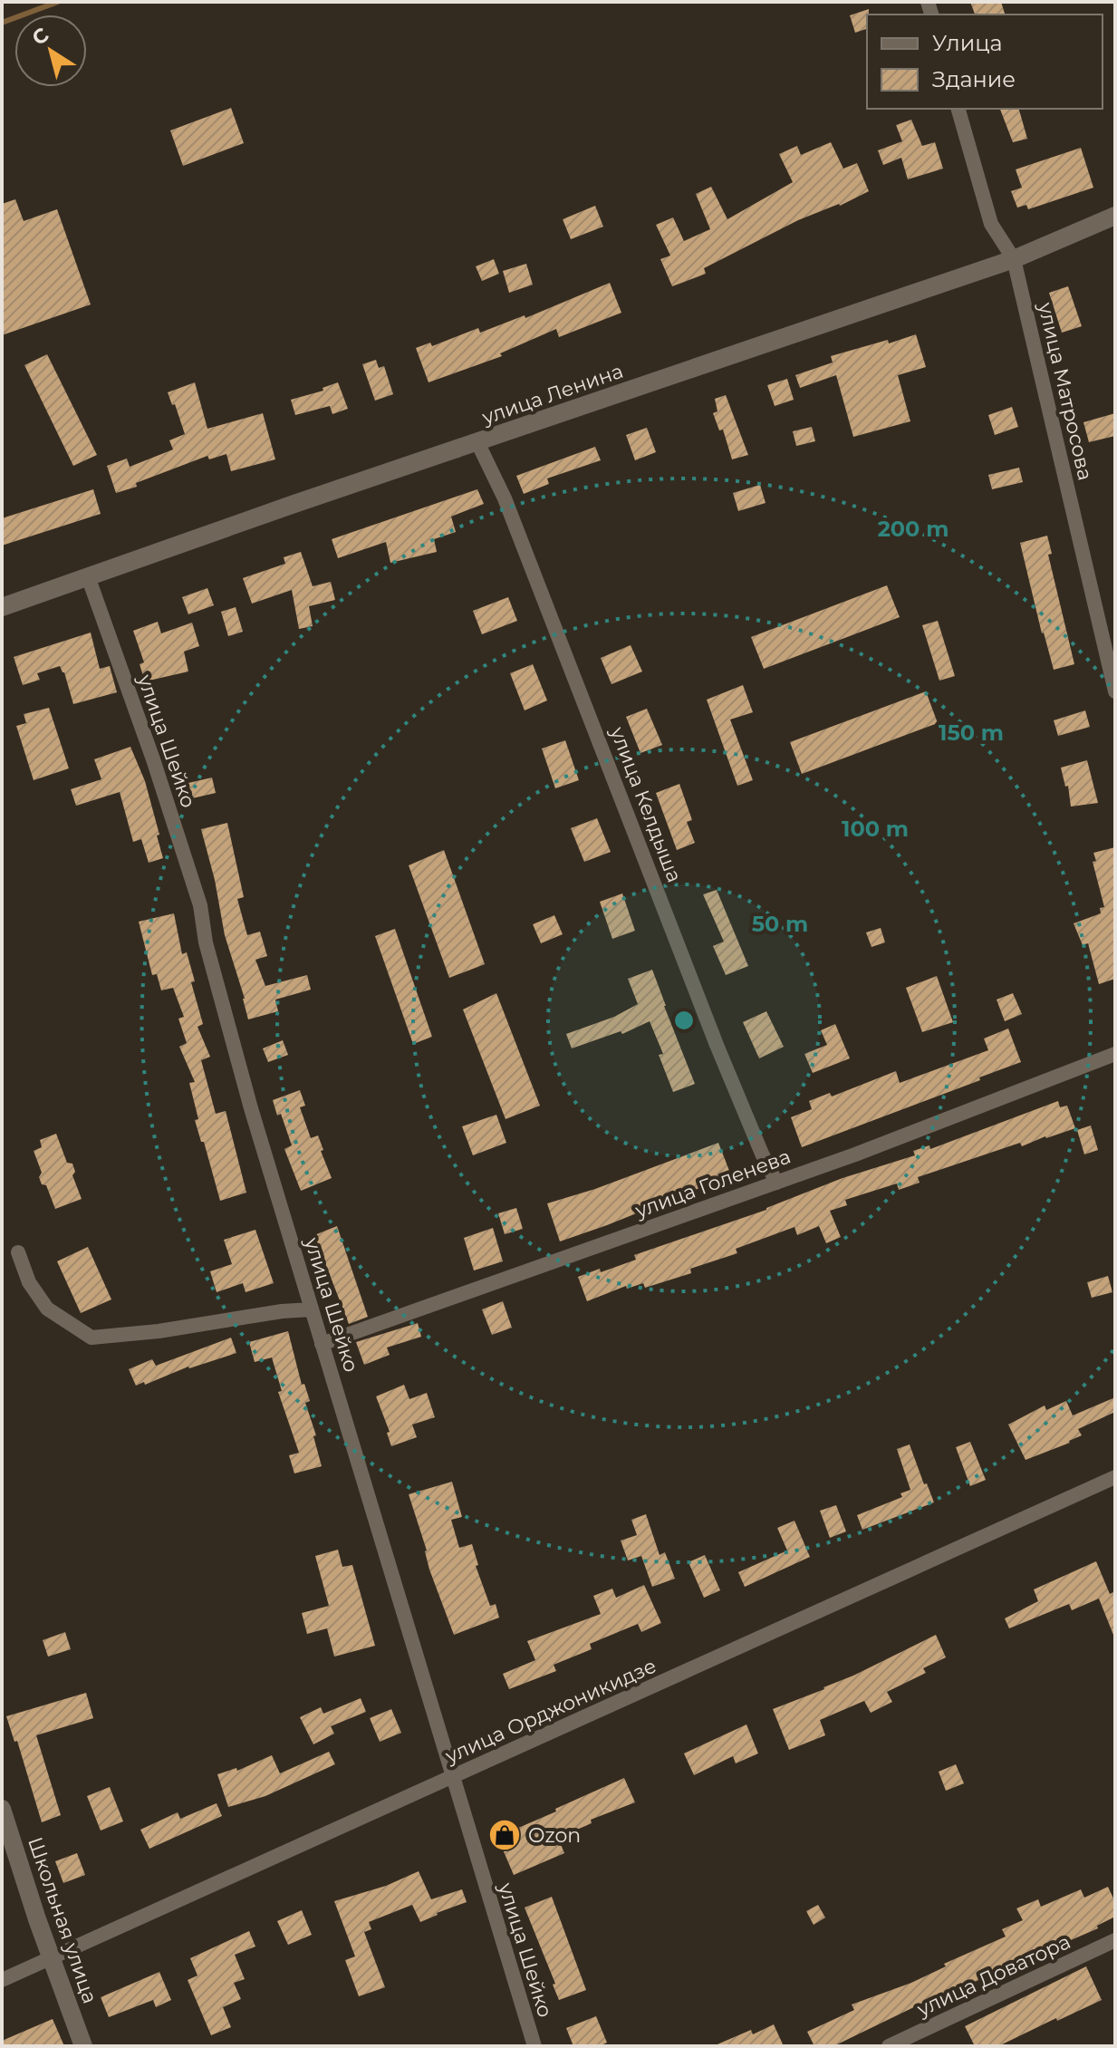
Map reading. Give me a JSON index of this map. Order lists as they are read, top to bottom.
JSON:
{
  "streets": {
    "street": [
      "улица Матросова",
      "улица Ленина",
      "улица Шейко",
      "улица Келдыша",
      "улица Голенева",
      "улица Орджоникидзе",
      "Школьная улица",
      "улица Доватора"
    ]
  },
  "crossings": [
    ["улица Матросова", "улица Ленина"],
    ["улица Ленина", "улица Шейко"],
    ["улица Ленина", "улица Келдыша"],
    ["улица Шейко", "улица Голенева"],
    ["улица Шейко", "улица Орджоникидзе"],
    ["улица Келдыша", "улица Голенева"],
    ["улица Орджоникидзе", "Школьная улица"]
  ],
  "places": {
    "shop": ["Ozon"]
  },
  "legend": ["Улица", "Здание"],
  "north": "top left",
  "rings": [
    "200 m",
    "150 m",
    "100 m",
    "50 m"
  ]
}
